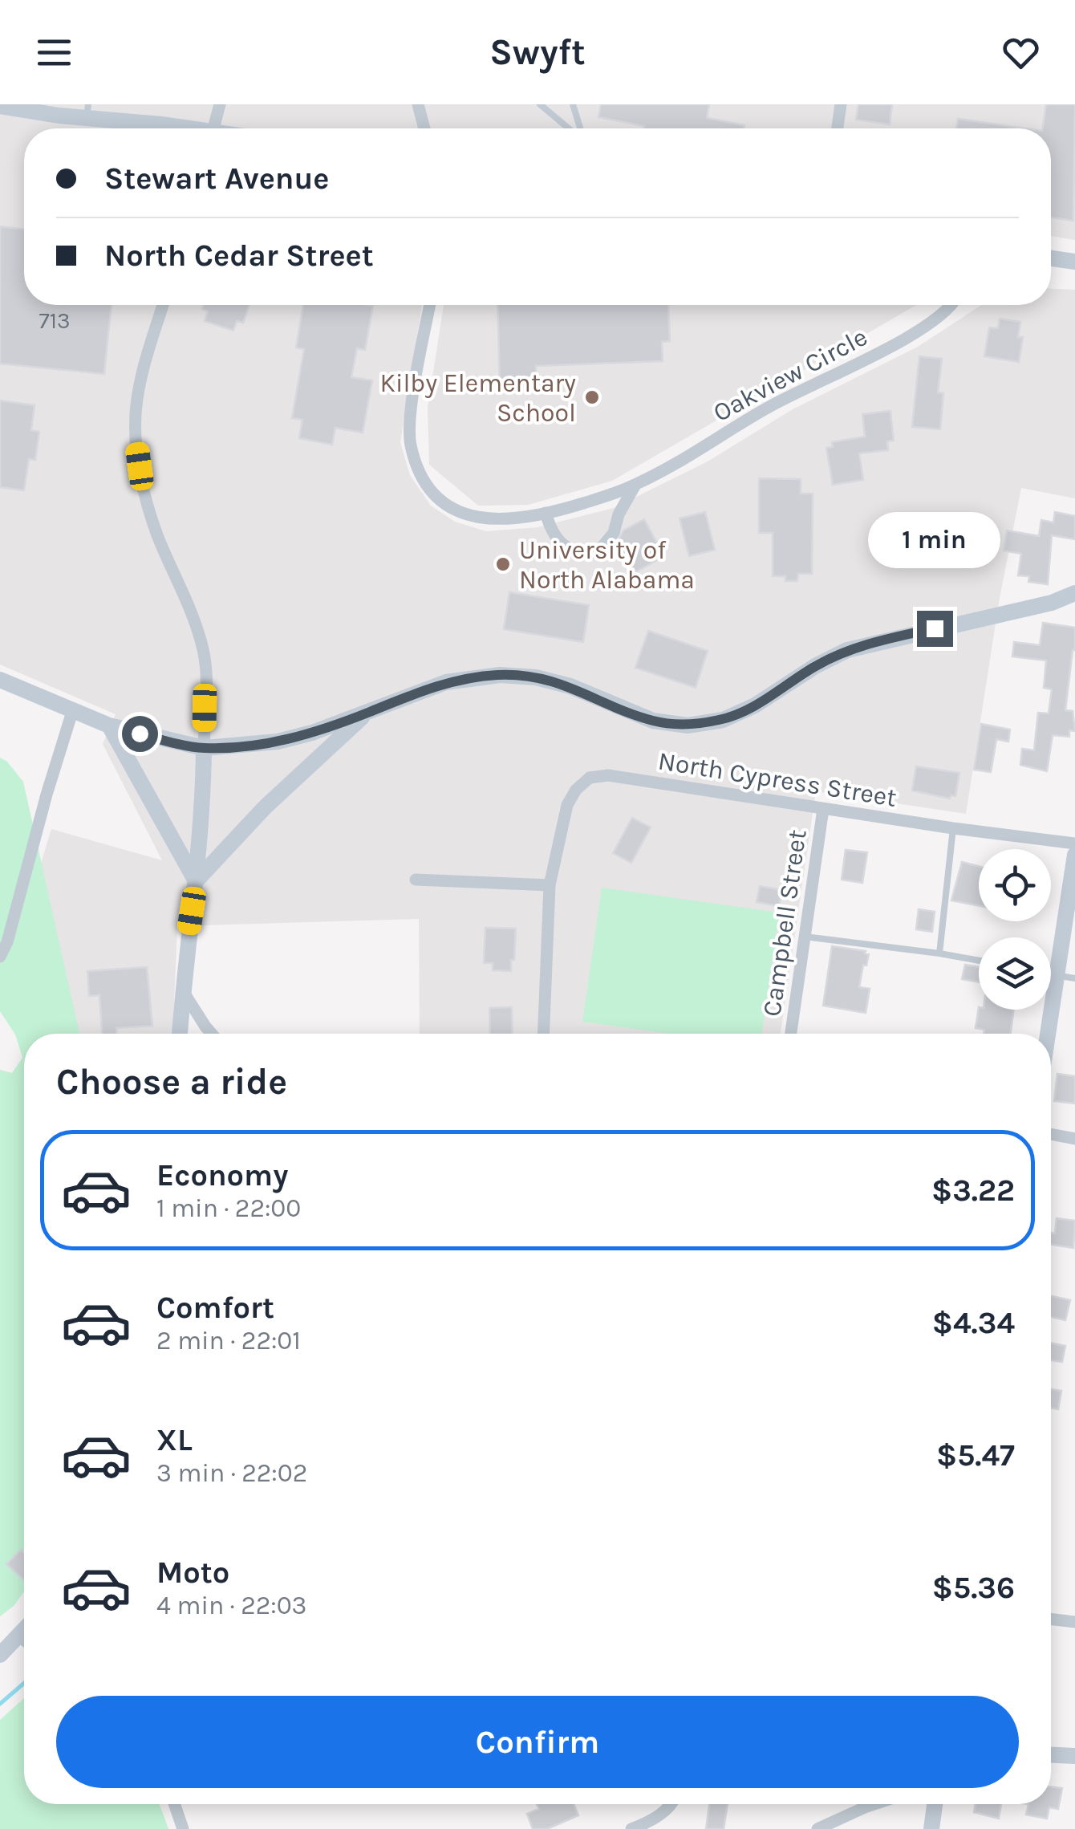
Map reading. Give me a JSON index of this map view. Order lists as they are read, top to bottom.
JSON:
{
  "streets": {
    "street": ["Oakview Circle", "North Cypress Street", "Campbell Street"]
  },
  "crossings": [
    ["North Cypress Street", "Campbell Street"]
  ],
  "places": ["Kilby Elementary School", "University of North Alabama"],
  "house_numbers": ["713"],
  "page": {
    "header": "Swyft",
    "banner": ["Stewart Avenue", "North Cedar Street"],
    "bubble": "1 min",
    "heading": "Choose a ride",
    "list": [
      {
        "name": "Economy",
        "note": "1 min · 22:00",
        "value": "$3.22"
      },
      {
        "name": "Comfort",
        "note": "2 min · 22:01",
        "value": "$4.34"
      },
      {
        "name": "XL",
        "note": "3 min · 22:02",
        "value": "$5.47"
      },
      {
        "name": "Moto",
        "note": "4 min · 22:03",
        "value": "$5.36"
      }
    ],
    "buttons": "Confirm"
  }
}
